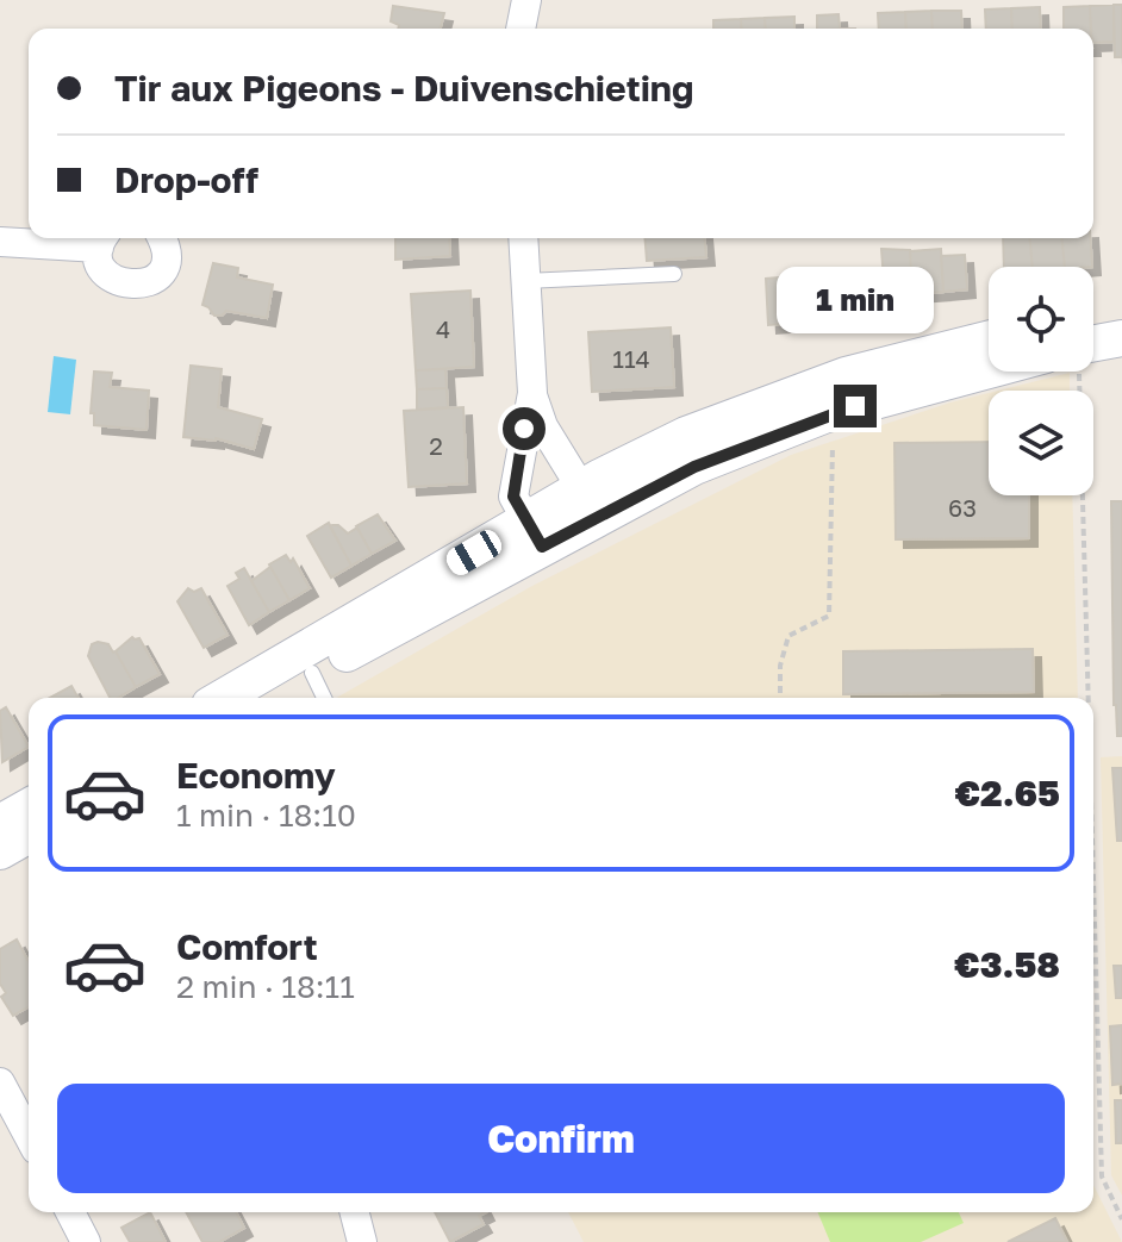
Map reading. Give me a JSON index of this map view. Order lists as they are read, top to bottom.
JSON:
{
  "house_numbers": [
    "4",
    "114",
    "2",
    "63"
  ],
  "page": {
    "banner": ["Tir aux Pigeons - Duivenschieting", "Drop-off"],
    "bubble": "1 min",
    "list": [
      {
        "name": "Economy",
        "note": "1 min · 18:10",
        "value": "€2.65"
      },
      {
        "name": "Comfort",
        "note": "2 min · 18:11",
        "value": "€3.58"
      }
    ],
    "buttons": "Confirm"
  }
}
